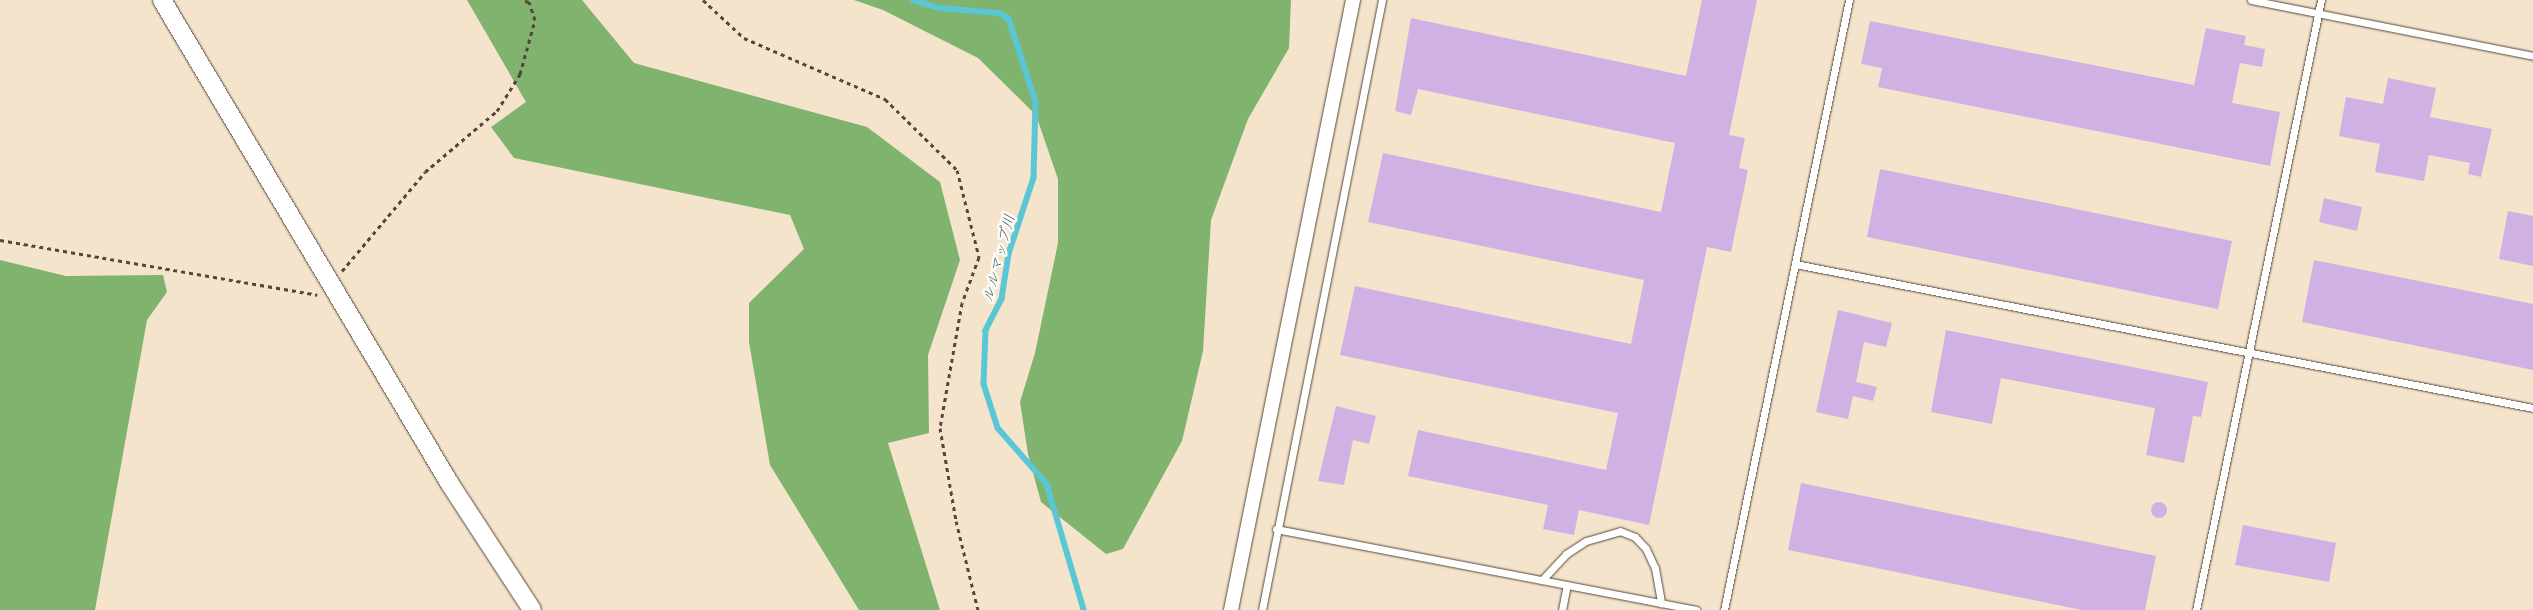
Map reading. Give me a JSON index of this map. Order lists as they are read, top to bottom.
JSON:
{
  "water": ["ルルマップ川"]
}
